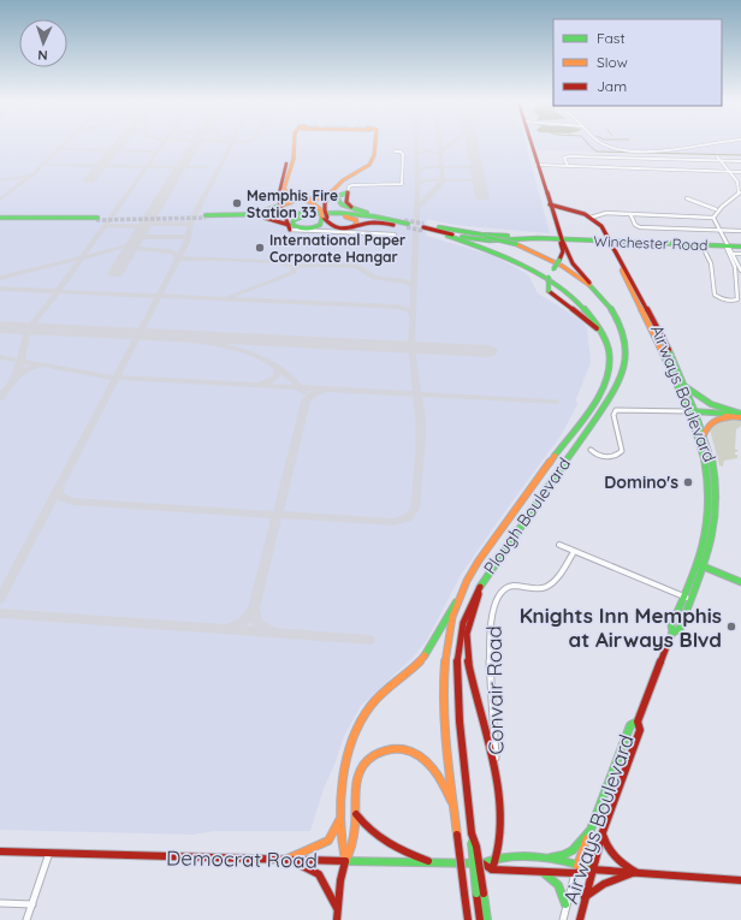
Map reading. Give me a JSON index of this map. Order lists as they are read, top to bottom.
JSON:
{
  "streets": {
    "main road": [
      "Winchester Road",
      "Airways Boulevard",
      "Plough Boulevard",
      "Convair Road",
      "Democrat Road"
    ]
  },
  "crossings": [
    ["Winchester Road", "Airways Boulevard"],
    ["Airways Boulevard", "Democrat Road"],
    ["Convair Road", "Democrat Road"]
  ],
  "places": [
    "Memphis Fire Station 33",
    "International Paper Corporate Hangar",
    "Domino's",
    "Knights Inn Memphis at Airways Blvd"
  ],
  "legend": ["Fast", "Slow", "Jam"],
  "north": "bottom"
}
